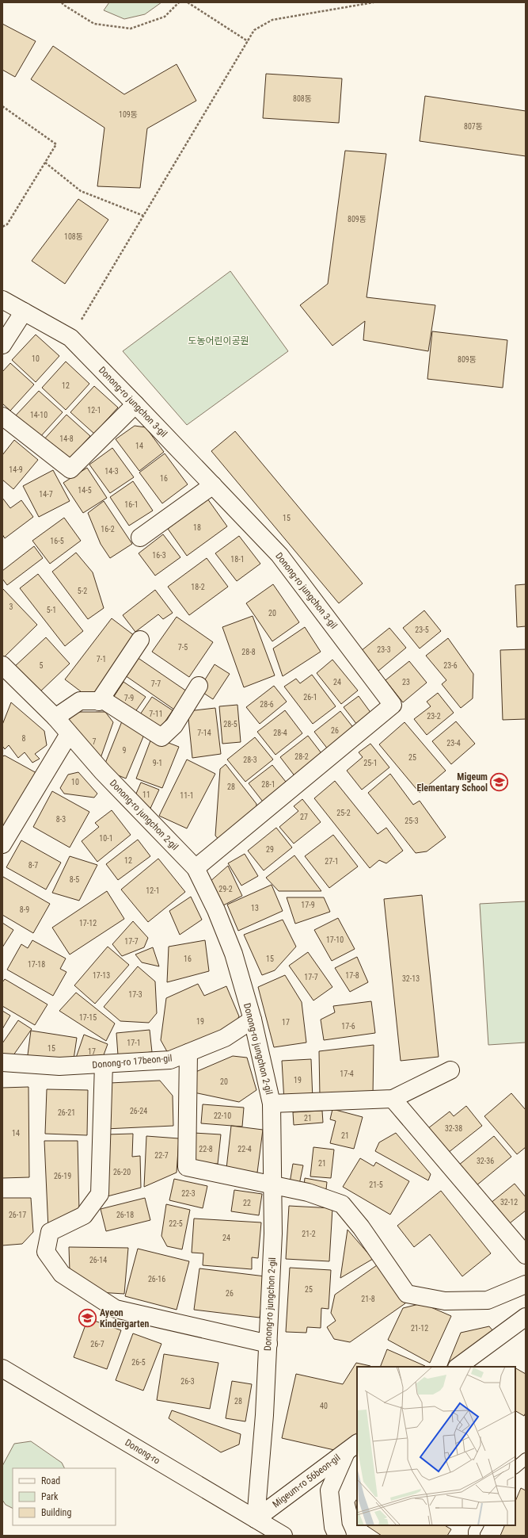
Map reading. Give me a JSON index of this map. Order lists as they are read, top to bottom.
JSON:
{
  "streets": {
    "street": [
      "Donong-ro jungchon 3-gil",
      "Donong-ro jungchon 2-gil",
      "Donong-ro 17beon-gil",
      "Donong-ro",
      "Migeum-ro 56beon-gil"
    ]
  },
  "crossings": [
    ["Donong-ro jungchon 3-gil", "Donong-ro jungchon 2-gil"],
    ["Donong-ro jungchon 2-gil", "Donong-ro 17beon-gil"],
    ["Donong-ro jungchon 2-gil", "Donong-ro"],
    ["Donong-ro jungchon 2-gil", "Migeum-ro 56beon-gil"],
    ["Donong-ro", "Migeum-ro 56beon-gil"]
  ],
  "parks": ["도농어린이공원"],
  "places": {
    "school or university": ["Migeum Elementary School", "Ayeon Kindergarten"]
  },
  "house_numbers": [
    "808동",
    "109동",
    "807동",
    "809동",
    "108동",
    "10",
    "809동",
    "12",
    "12-1",
    "14-10",
    "14-8",
    "14",
    "14-9",
    "14-3",
    "16",
    "14-5",
    "14-7",
    "16-1",
    "15",
    "18",
    "16-2",
    "16-5",
    "16-3",
    "18-1",
    "18-2",
    "5-2",
    "3",
    "5-1",
    "20",
    "23-5",
    "7-5",
    "23-3",
    "28-8",
    "7-1",
    "5",
    "23-6",
    "24",
    "23",
    "7-7",
    "26-1",
    "7-9",
    "28-6",
    "7-11",
    "23-2",
    "28-5",
    "26",
    "7-14",
    "28-4",
    "8",
    "7",
    "23-4",
    "9",
    "28-2",
    "25",
    "28-3",
    "9-1",
    "25-1",
    "10",
    "28-1",
    "28",
    "11",
    "11-1",
    "25-2",
    "27",
    "8-3",
    "25-3",
    "10-1",
    "29",
    "12",
    "27-1",
    "8-7",
    "8-5",
    "29-2",
    "12-1",
    "17-9",
    "13",
    "8-9",
    "17-12",
    "17-10",
    "17-7",
    "16",
    "15",
    "17-18",
    "17-13",
    "17-8",
    "17-7",
    "32-13",
    "17-3",
    "17-15",
    "19",
    "17",
    "17-6",
    "17-1",
    "15",
    "17",
    "17-4",
    "19",
    "20",
    "26-24",
    "26-21",
    "22-10",
    "21",
    "32-38",
    "14",
    "21",
    "22-8",
    "22-4",
    "22-7",
    "32-36",
    "21",
    "26-20",
    "26-19",
    "21-5",
    "22-3",
    "32-12",
    "22",
    "26-17",
    "26-18",
    "22-5",
    "21-2",
    "24",
    "26-14",
    "26-16",
    "25",
    "26",
    "21-8",
    "21-12",
    "26-7",
    "26-5",
    "26-3",
    "28",
    "40"
  ],
  "legend": ["Road", "Park", "Building"]
}
